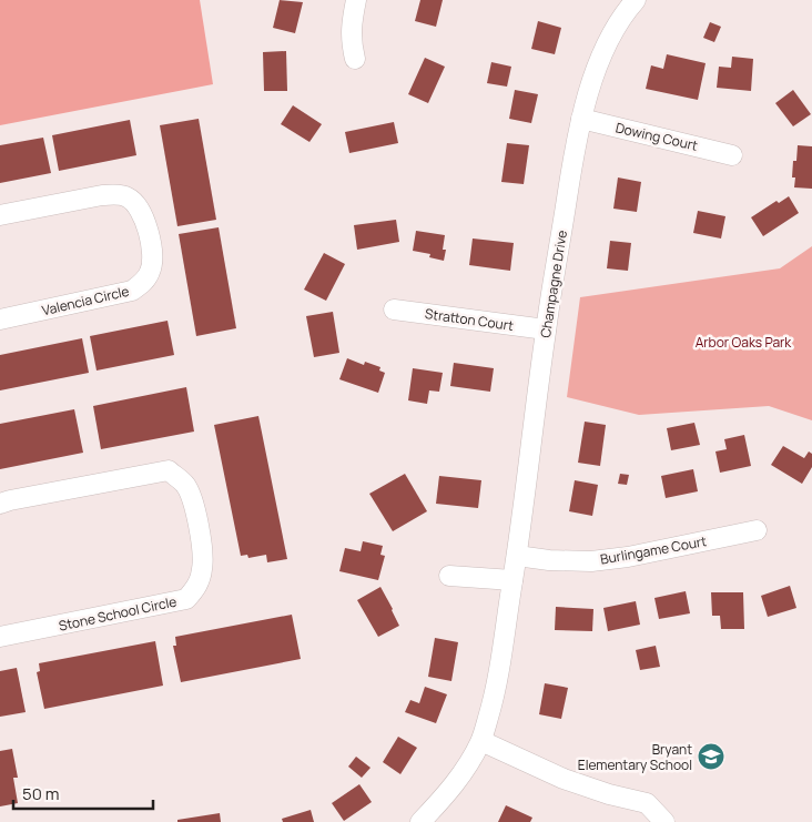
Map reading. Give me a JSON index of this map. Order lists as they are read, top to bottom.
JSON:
{
  "streets": {
    "street": [
      "Dowing Court",
      "Champagne Drive",
      "Valencia Circle",
      "Stratton Court",
      "Burlingame Court",
      "Stone School Circle"
    ]
  },
  "crossings": [
    ["Dowing Court", "Champagne Drive"],
    ["Champagne Drive", "Stratton Court"],
    ["Champagne Drive", "Burlingame Court"]
  ],
  "parks": ["Arbor Oaks Park"],
  "places": {
    "school or university": ["Bryant Elementary School"]
  },
  "scale_bar": "50 m"
}
